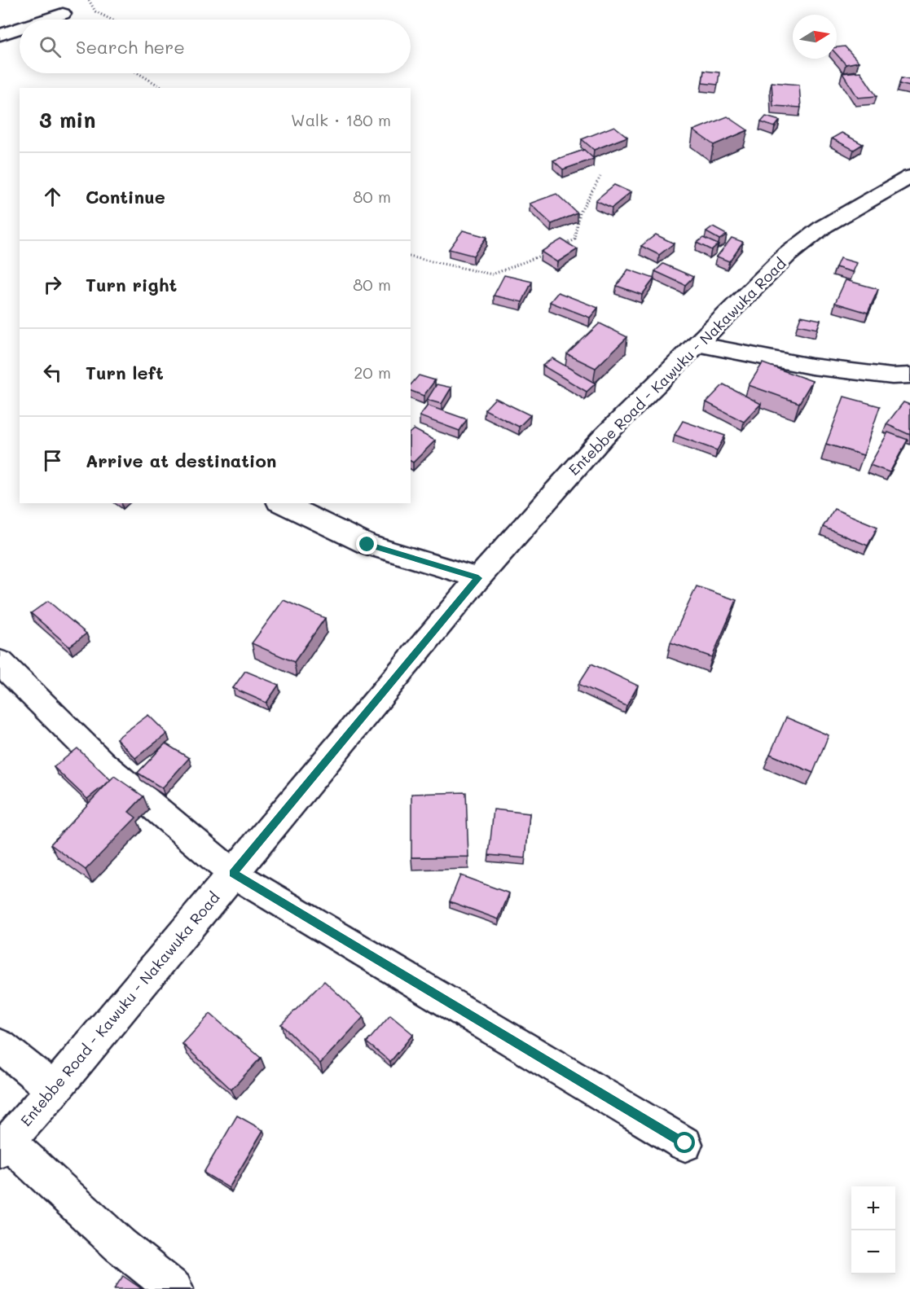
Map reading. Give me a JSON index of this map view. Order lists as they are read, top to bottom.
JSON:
{
  "streets": {
    "street": ["Entebbe Road - Kawuku - Nakawuka Road"]
  },
  "north": "right",
  "page": {
    "search": "Search here",
    "heading": ["3 min", "Walk · 180 m"],
    "list": [
      ["Continue", "80 m"],
      ["Turn right", "80 m"],
      ["Turn left", "20 m"],
      "Arrive at destination"
    ],
    "map_buttons": ["+", "−"]
  }
}
